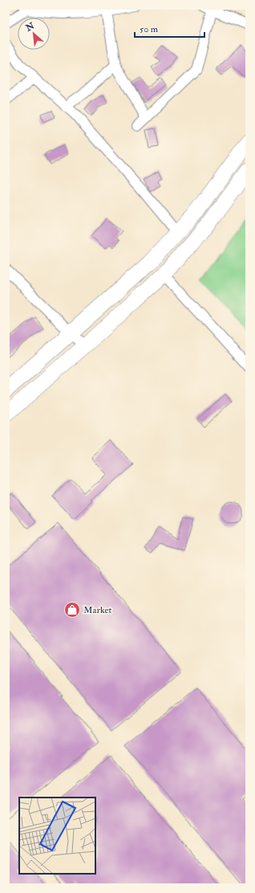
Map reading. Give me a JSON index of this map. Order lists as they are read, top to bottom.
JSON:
{
  "places": {
    "shop": ["Market"]
  },
  "scale_bar": "50 m",
  "north": "top left"
}
